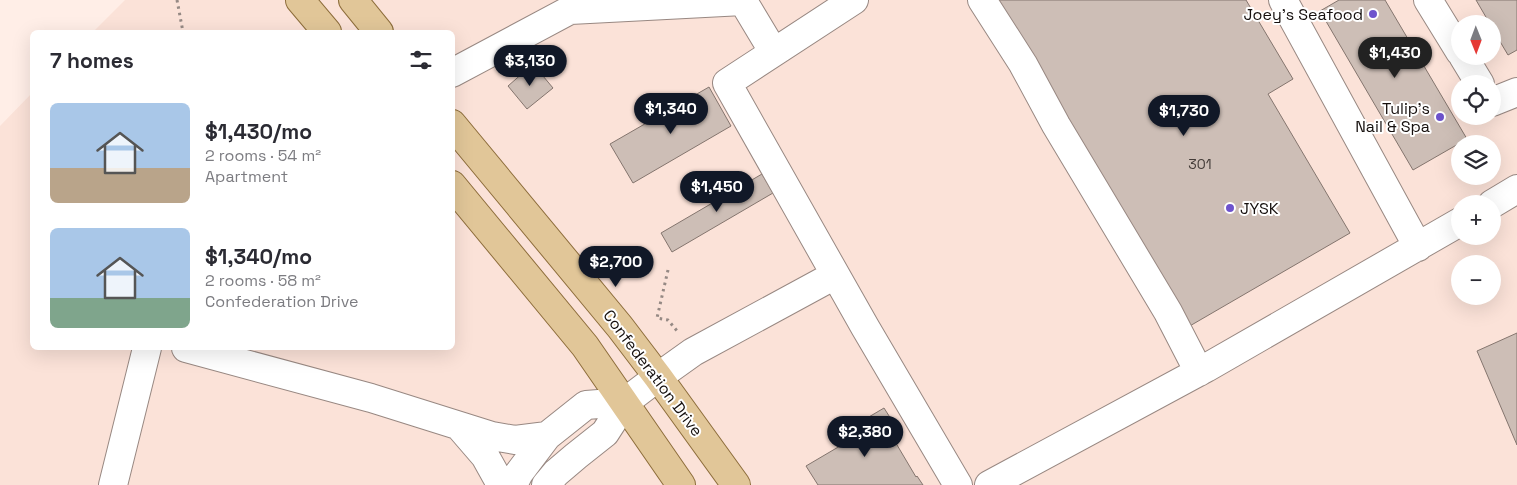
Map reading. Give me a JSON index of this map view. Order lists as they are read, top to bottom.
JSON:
{
  "streets": {
    "main road": ["Confederation Drive"]
  },
  "places": ["Joey’s Seafood", "Tulip's Nail & Spa", "JYSK"],
  "house_numbers": ["301"],
  "north": "bottom",
  "page": {
    "map_buttons": ["+", "−"],
    "heading": "7 homes",
    "price": [
      "$1,430",
      "$3,130",
      "$1,340",
      "$1,730",
      "$1,450",
      "$2,700",
      "$2,380"
    ],
    "list": [
      {
        "name": "$1,430/mo",
        "note": "2 rooms · 54 m² · Apartment"
      },
      {
        "name": "$1,340/mo",
        "note": "2 rooms · 58 m² · Confederation Drive"
      }
    ]
  }
}
